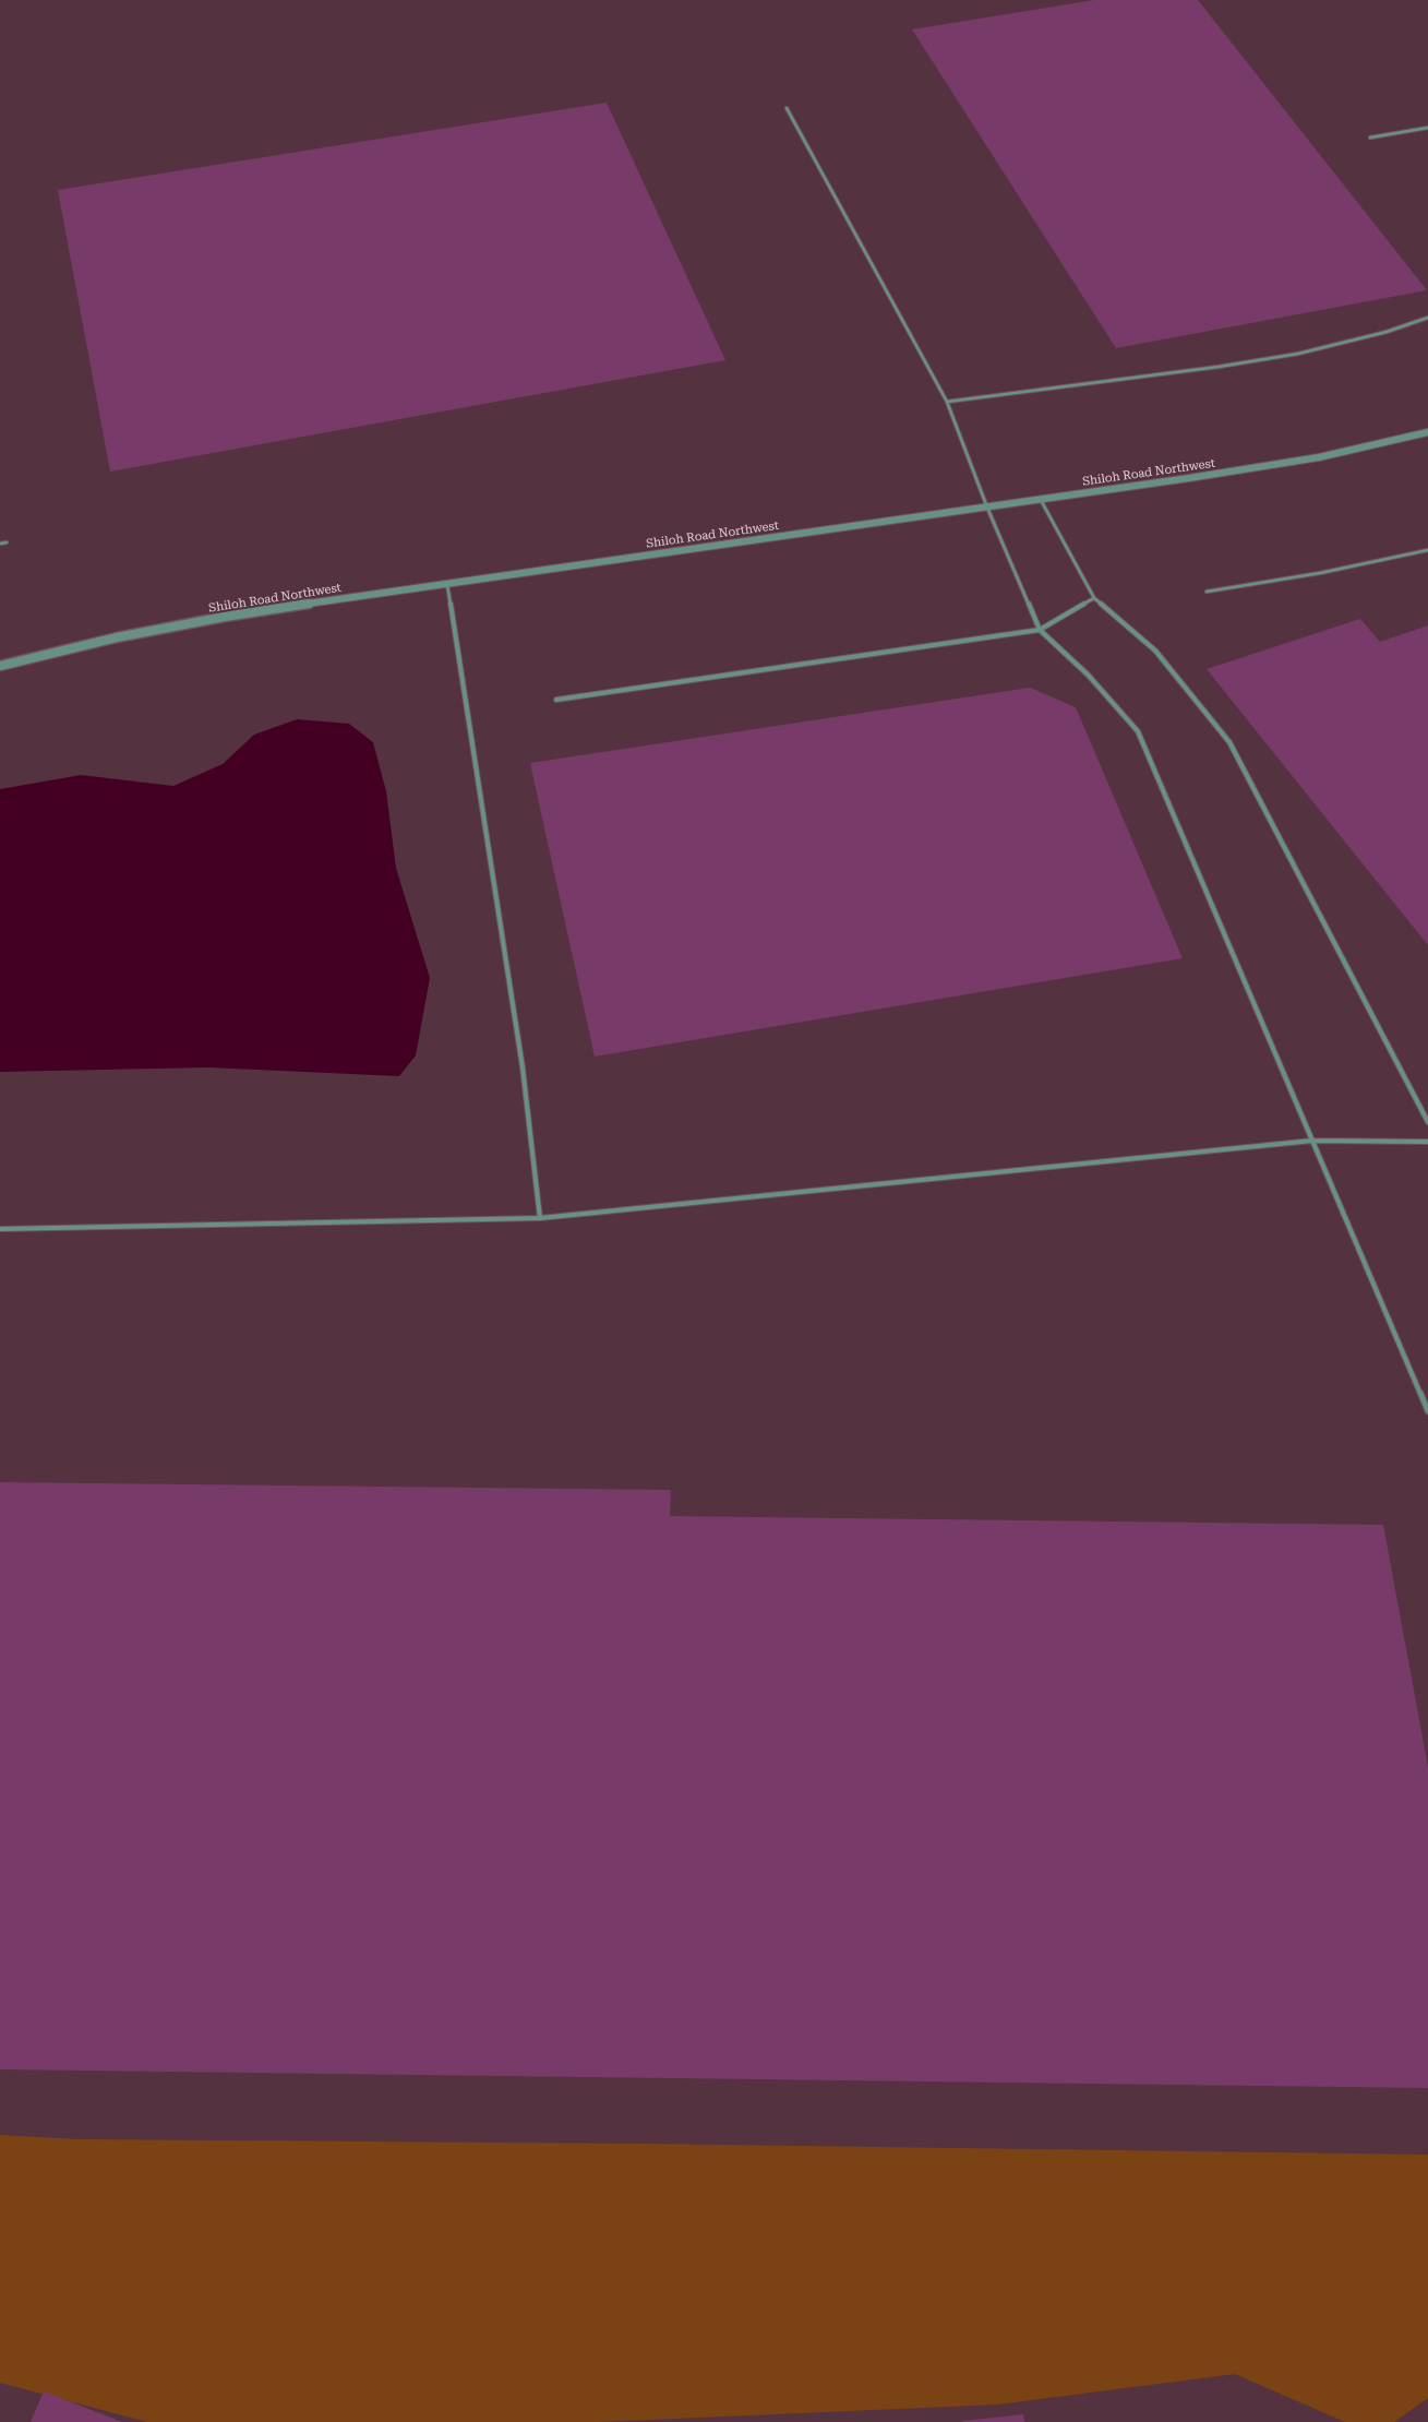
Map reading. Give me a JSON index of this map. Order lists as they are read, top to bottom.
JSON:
{
  "streets": {
    "street": ["Shiloh Road Northwest"]
  }
}
